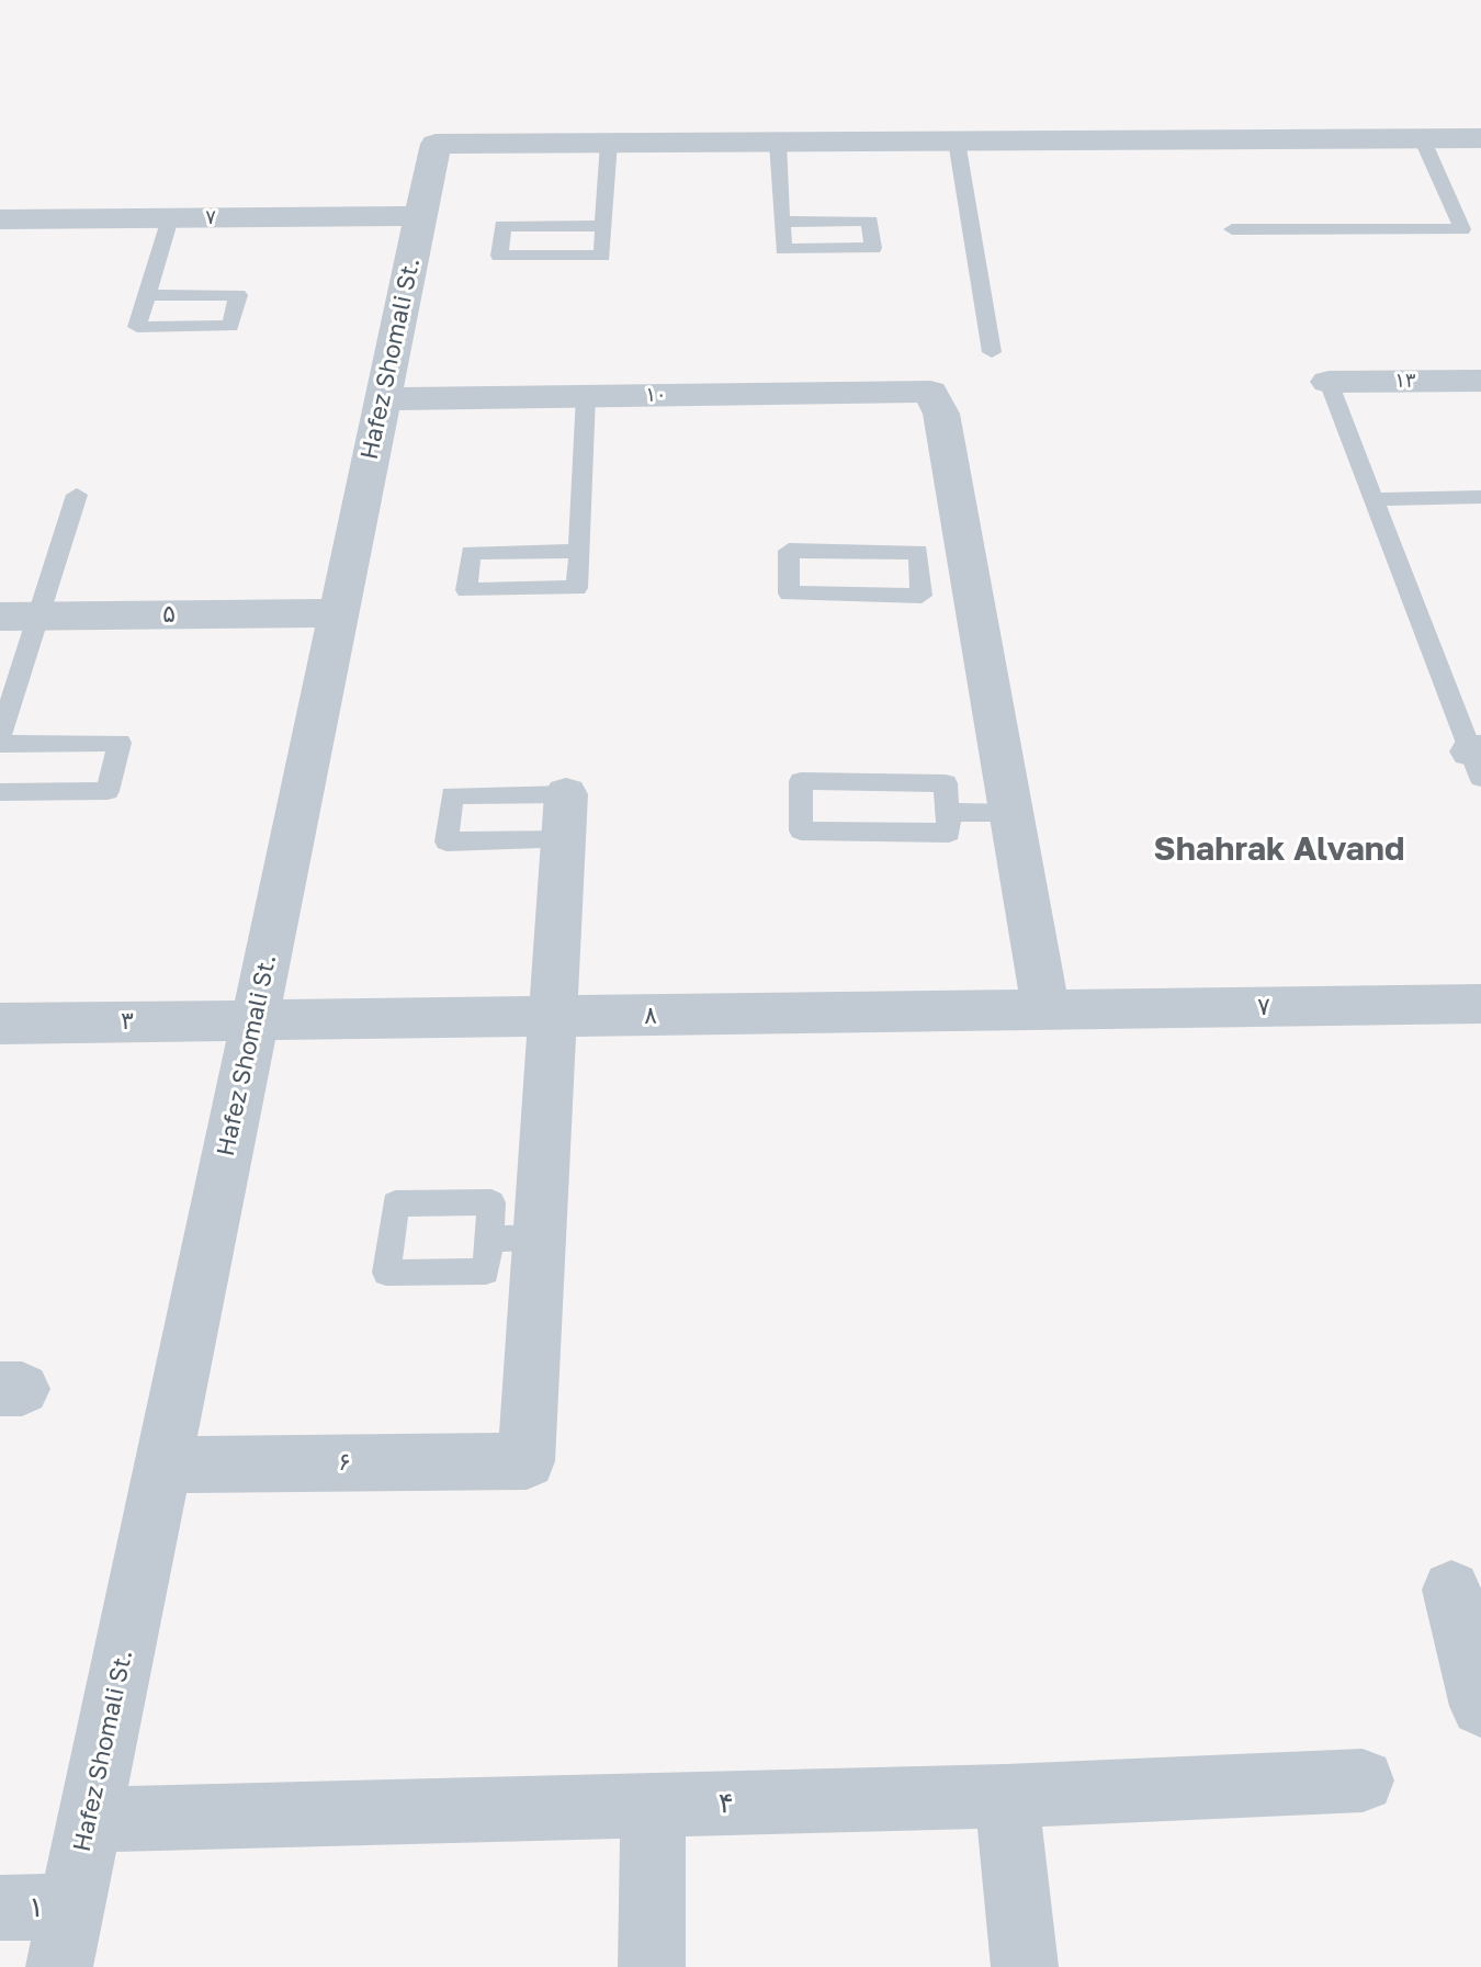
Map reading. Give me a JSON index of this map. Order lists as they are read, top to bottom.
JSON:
{
  "streets": {
    "street": [
      "۷",
      "Hafez Shomali St.",
      "۱۳",
      "۱۰",
      "۵",
      "۸",
      "۳",
      "۶",
      "۴",
      "۱"
    ]
  },
  "crossings": [
    ["۷", "Hafez Shomali St."],
    ["۷", "۸"],
    ["Hafez Shomali St.", "۱۰"],
    ["Hafez Shomali St.", "۵"],
    ["Hafez Shomali St.", "۸"],
    ["Hafez Shomali St.", "۳"],
    ["Hafez Shomali St.", "۶"],
    ["Hafez Shomali St.", "۴"],
    ["Hafez Shomali St.", "۱"],
    ["۸", "۳"]
  ],
  "districts": ["Shahrak Alvand"]
}
